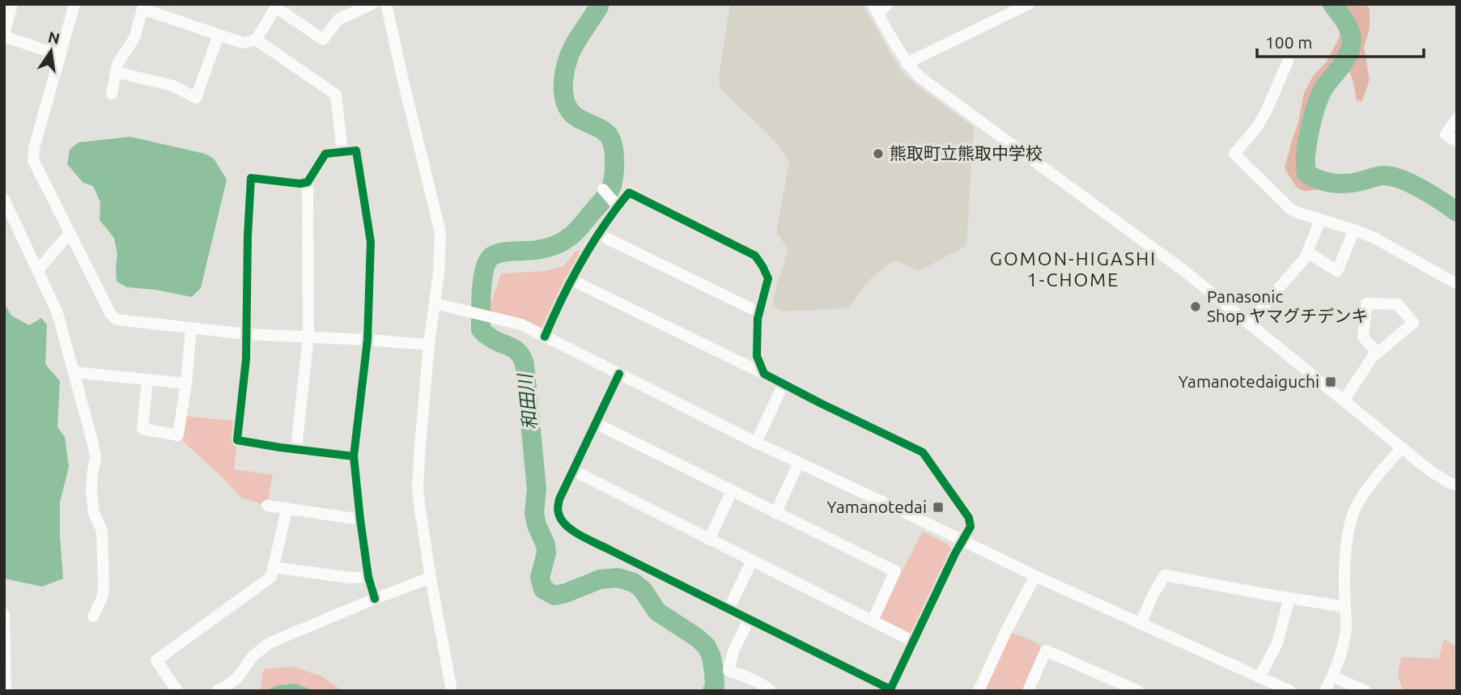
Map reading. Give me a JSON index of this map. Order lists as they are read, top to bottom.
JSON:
{
  "districts": ["GOMON-HIGASHI 1-CHOME"],
  "water": ["和田川"],
  "places": {
    "other": ["熊取町立熊取中学校", "Panasonic Shop ヤマグチデンキ"],
    "transit": ["Yamanotedaiguchi", "Yamanotedai"]
  },
  "scale_bar": "100 m",
  "north": "top"
}
